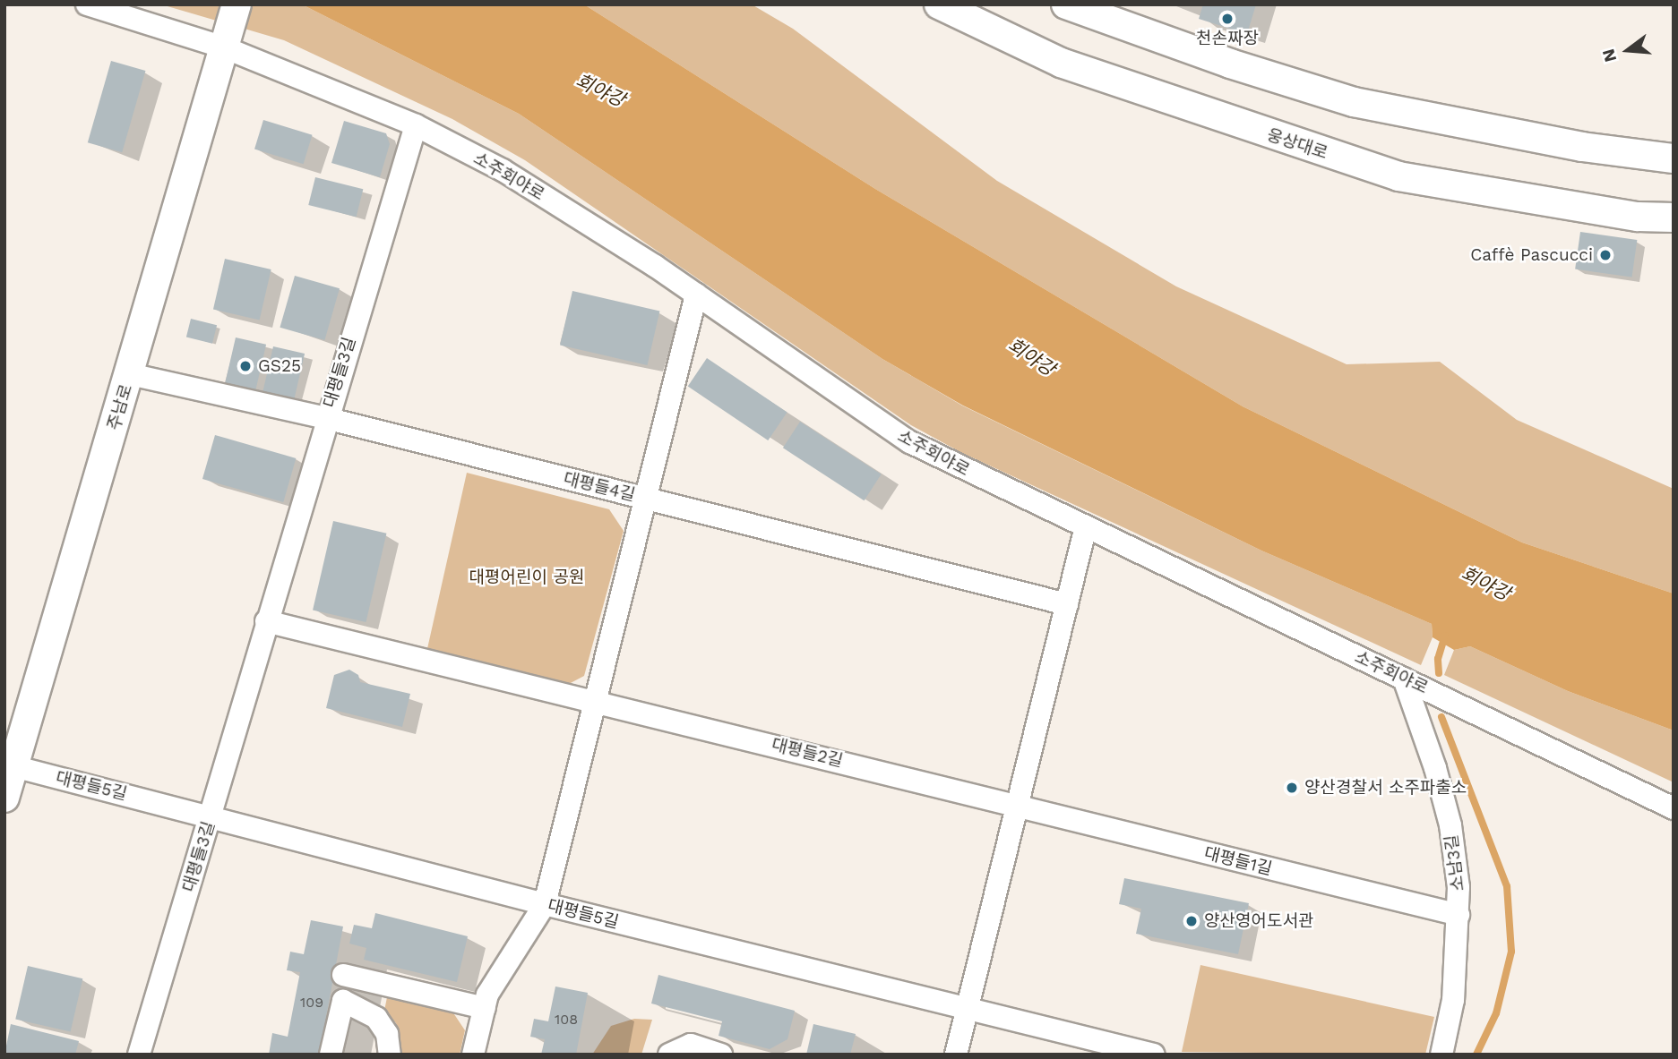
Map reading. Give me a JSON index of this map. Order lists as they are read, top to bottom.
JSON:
{
  "streets": {
    "main road": ["웅상대로", "주남로"],
    "street": [
      "소주회야로",
      "대평들3길",
      "대평들4길",
      "대평들2길",
      "대평들5길",
      "대평들1길",
      "소남3길"
    ]
  },
  "crossings": [
    ["소주회야로", "대평들3길"],
    ["소주회야로", "주남로"],
    ["소주회야로", "소남3길"],
    ["대평들3길", "대평들4길"],
    ["대평들3길", "대평들5길"],
    ["주남로", "대평들4길"],
    ["주남로", "대평들5길"],
    ["대평들2길", "대평들1길"],
    ["대평들1길", "소남3길"]
  ],
  "water": ["회야강"],
  "parks": ["대평어린이 공원"],
  "places": [
    "천손짜장",
    "Caffè Pascucci",
    "GS25",
    "양산경찰서 소주파출소",
    "양산영어도서관"
  ],
  "house_numbers": ["109", "108"],
  "north": "left"
}
